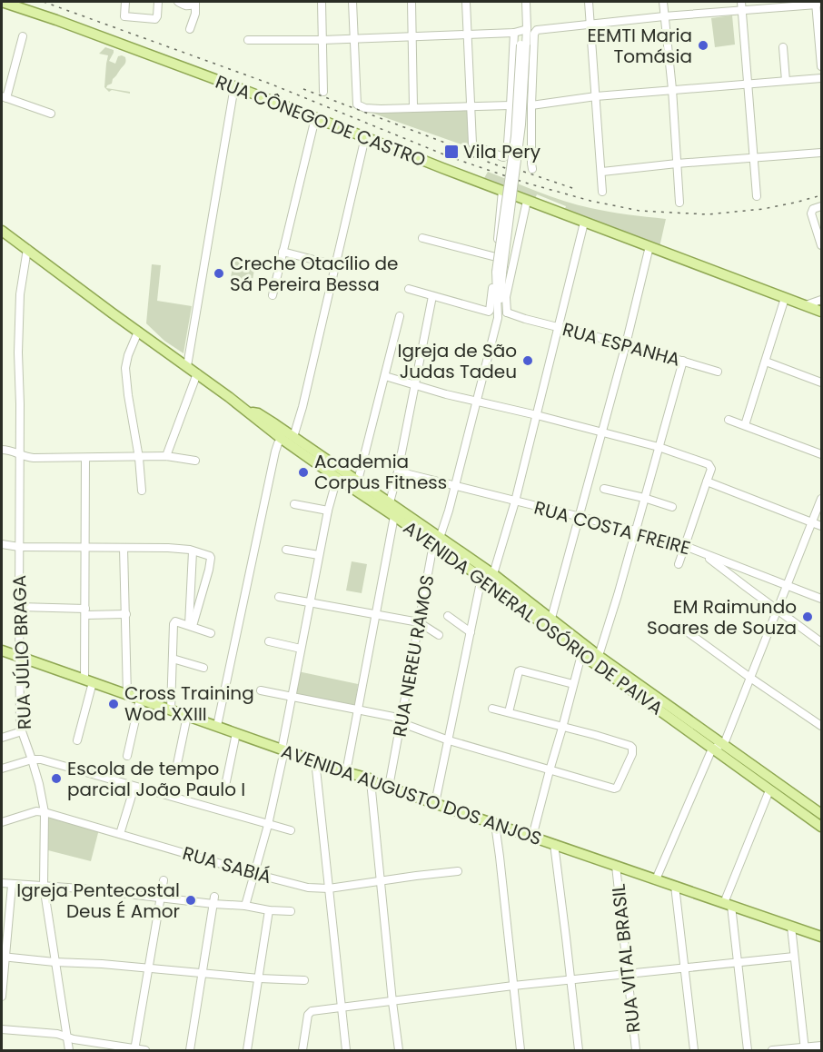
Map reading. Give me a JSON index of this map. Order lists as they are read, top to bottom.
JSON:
{
  "streets": {
    "main road": ["RUA CÔNEGO DE CASTRO", "AVENIDA GENERAL OSÓRIO DE PAIVA", "AVENIDA AUGUSTO DOS ANJOS"],
    "street": [
      "RUA ESPANHA",
      "RUA COSTA FREIRE",
      "RUA JÚLIO BRAGA",
      "RUA NEREU RAMOS",
      "RUA SABIÁ",
      "RUA VITAL BRASIL"
    ]
  },
  "crossings": [
    ["RUA ESPANHA", "RUA NEREU RAMOS"],
    ["RUA COSTA FREIRE", "RUA NEREU RAMOS"],
    ["AVENIDA GENERAL OSÓRIO DE PAIVA", "RUA JÚLIO BRAGA"],
    ["AVENIDA GENERAL OSÓRIO DE PAIVA", "RUA NEREU RAMOS"],
    ["RUA JÚLIO BRAGA", "AVENIDA AUGUSTO DOS ANJOS"],
    ["RUA JÚLIO BRAGA", "RUA SABIÁ"],
    ["RUA NEREU RAMOS", "AVENIDA AUGUSTO DOS ANJOS"],
    ["AVENIDA AUGUSTO DOS ANJOS", "RUA VITAL BRASIL"]
  ],
  "places": {
    "other": [
      "EEMTI Maria Tomásia",
      "Creche Otacílio de Sá Pereira Bessa",
      "Igreja de São Judas Tadeu",
      "Academia Corpus Fitness",
      "EM Raimundo Soares de Souza",
      "Cross Training Wod XXIII",
      "Escola de tempo parcial João Paulo I",
      "Igreja Pentecostal Deus É Amor"
    ],
    "transit": ["Vila Pery"]
  }
}
